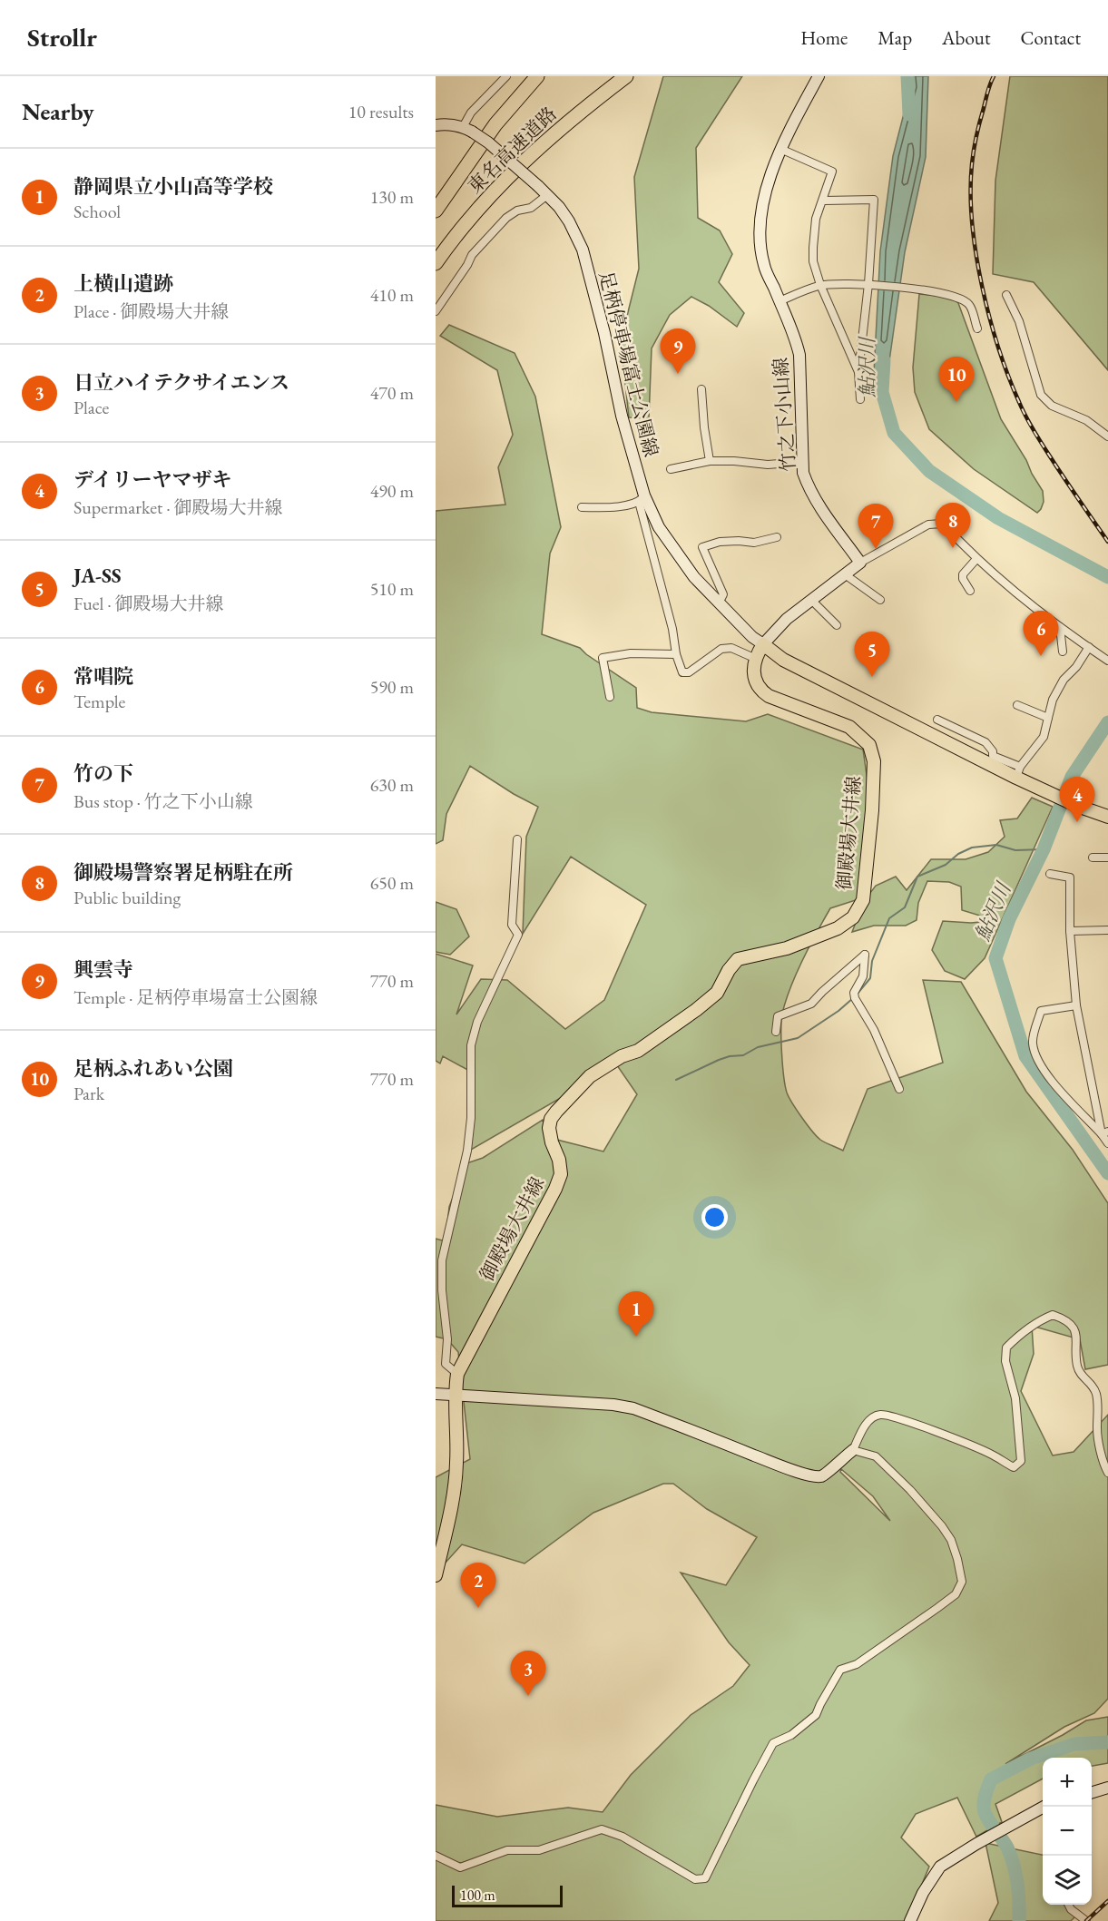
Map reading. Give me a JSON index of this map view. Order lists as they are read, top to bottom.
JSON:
{
  "streets": {
    "highway": ["東名高速道路"],
    "main road": ["足柄停車場富士公園線", "竹之下小山線", "御殿場大井線"]
  },
  "water": ["鮎沢川"],
  "scale_bar": "100 m",
  "page": {
    "header": "Strollr",
    "nav": [
      "Home",
      "Map",
      "About",
      "Contact"
    ],
    "heading": ["Nearby", "10 results"],
    "list": [
      {
        "mark": "1",
        "name": "静岡県立小山高等学校",
        "note": "School",
        "value": "130 m"
      },
      {
        "mark": "2",
        "name": "上横山遺跡",
        "note": "Place · 御殿場大井線",
        "value": "410 m"
      },
      {
        "mark": "3",
        "name": "日立ハイテクサイエンス",
        "note": "Place",
        "value": "470 m"
      },
      {
        "mark": "4",
        "name": "デイリーヤマザキ",
        "note": "Supermarket · 御殿場大井線",
        "value": "490 m"
      },
      {
        "mark": "5",
        "name": "JA-SS",
        "note": "Fuel · 御殿場大井線",
        "value": "510 m"
      },
      {
        "mark": "6",
        "name": "常唱院",
        "note": "Temple",
        "value": "590 m"
      },
      {
        "mark": "7",
        "name": "竹の下",
        "note": "Bus stop · 竹之下小山線",
        "value": "630 m"
      },
      {
        "mark": "8",
        "name": "御殿場警察署足柄駐在所",
        "note": "Public building",
        "value": "650 m"
      },
      {
        "mark": "9",
        "name": "興雲寺",
        "note": "Temple · 足柄停車場富士公園線",
        "value": "770 m"
      },
      {
        "mark": "10",
        "name": "足柄ふれあい公園",
        "note": "Park",
        "value": "770 m"
      }
    ],
    "pins": [
      "9",
      "10",
      "8",
      "7",
      "6",
      "5",
      "4",
      "1",
      "2",
      "3"
    ],
    "map_buttons": ["+", "−"],
    "scale": "100 m"
  }
}
